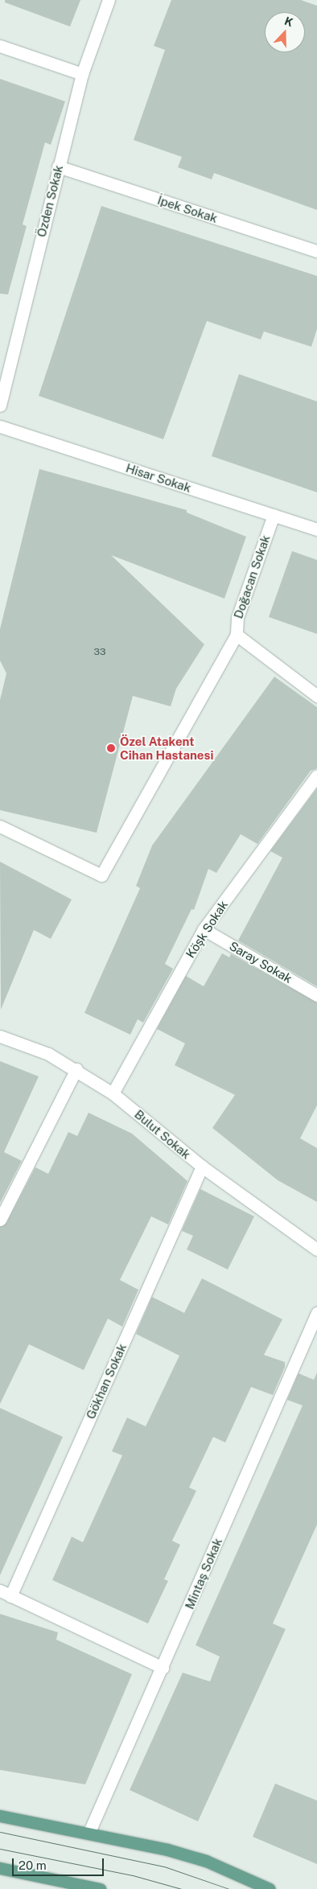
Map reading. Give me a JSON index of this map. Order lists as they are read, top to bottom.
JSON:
{
  "streets": {
    "street": [
      "Özden Sokak",
      "İpek Sokak",
      "Hisar Sokak",
      "Doğacan Sokak",
      "Köşk Sokak",
      "Saray Sokak",
      "Bulut Sokak",
      "Gökhan Sokak",
      "Mintaş Sokak"
    ]
  },
  "crossings": [
    ["Özden Sokak", "İpek Sokak"],
    ["Hisar Sokak", "Doğacan Sokak"],
    ["Köşk Sokak", "Saray Sokak"],
    ["Köşk Sokak", "Bulut Sokak"],
    ["Bulut Sokak", "Gökhan Sokak"],
    ["Gökhan Sokak", "Mintaş Sokak"]
  ],
  "places": ["Özel Atakent Cihan Hastanesi"],
  "house_numbers": ["33"],
  "scale_bar": "20 m",
  "north": "top"
}
